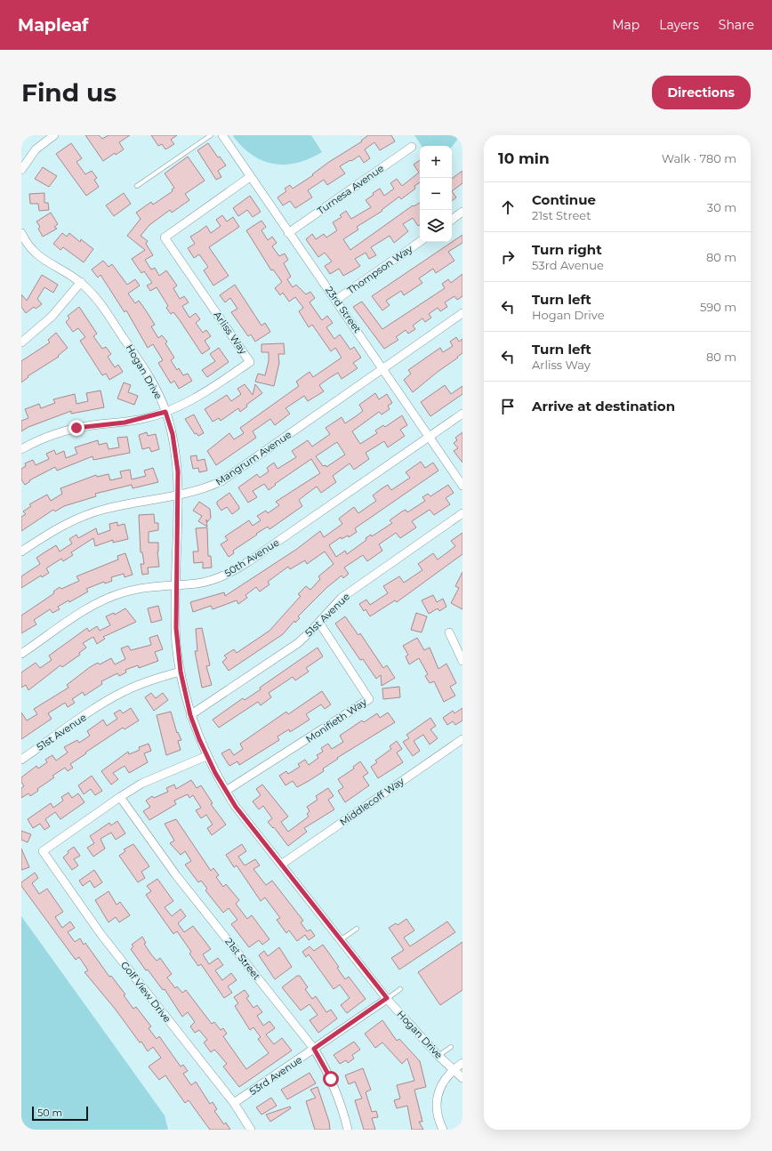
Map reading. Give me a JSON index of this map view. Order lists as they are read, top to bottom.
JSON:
{
  "streets": {
    "street": [
      "Turnesa Avenue",
      "Thompson Way",
      "23rd Street",
      "Arliss Way",
      "Hogan Drive",
      "Mangrum Avenue",
      "50th Avenue",
      "51st Avenue",
      "Monifieth Way",
      "Middlecoff Way",
      "21st Street",
      "Golf View Drive",
      "53rd Avenue"
    ]
  },
  "crossings": [
    ["Turnesa Avenue", "23rd Street"],
    ["Thompson Way", "23rd Street"],
    ["23rd Street", "Arliss Way"],
    ["23rd Street", "Mangrum Avenue"],
    ["23rd Street", "50th Avenue"],
    ["Arliss Way", "Hogan Drive"],
    ["Hogan Drive", "Mangrum Avenue"],
    ["Hogan Drive", "50th Avenue"],
    ["Hogan Drive", "51st Avenue"],
    ["Hogan Drive", "Monifieth Way"],
    ["Hogan Drive", "Middlecoff Way"],
    ["Hogan Drive", "53rd Avenue"],
    ["51st Avenue", "Monifieth Way"],
    ["21st Street", "Golf View Drive"],
    ["21st Street", "53rd Avenue"],
    ["Golf View Drive", "53rd Avenue"]
  ],
  "scale_bar": "50 m",
  "page": {
    "header": "Mapleaf",
    "nav": ["Map", "Layers", "Share"],
    "buttons": "Directions",
    "title": "Find us",
    "heading": ["10 min", "Walk · 780 m"],
    "map_buttons": ["+", "−"],
    "list": [
      ["Continue", "21st Street", "30 m"],
      ["Turn right", "53rd Avenue", "80 m"],
      ["Turn left", "Hogan Drive", "590 m"],
      ["Turn left", "Arliss Way", "80 m"],
      "Arrive at destination"
    ],
    "scale": "50 m"
  }
}
